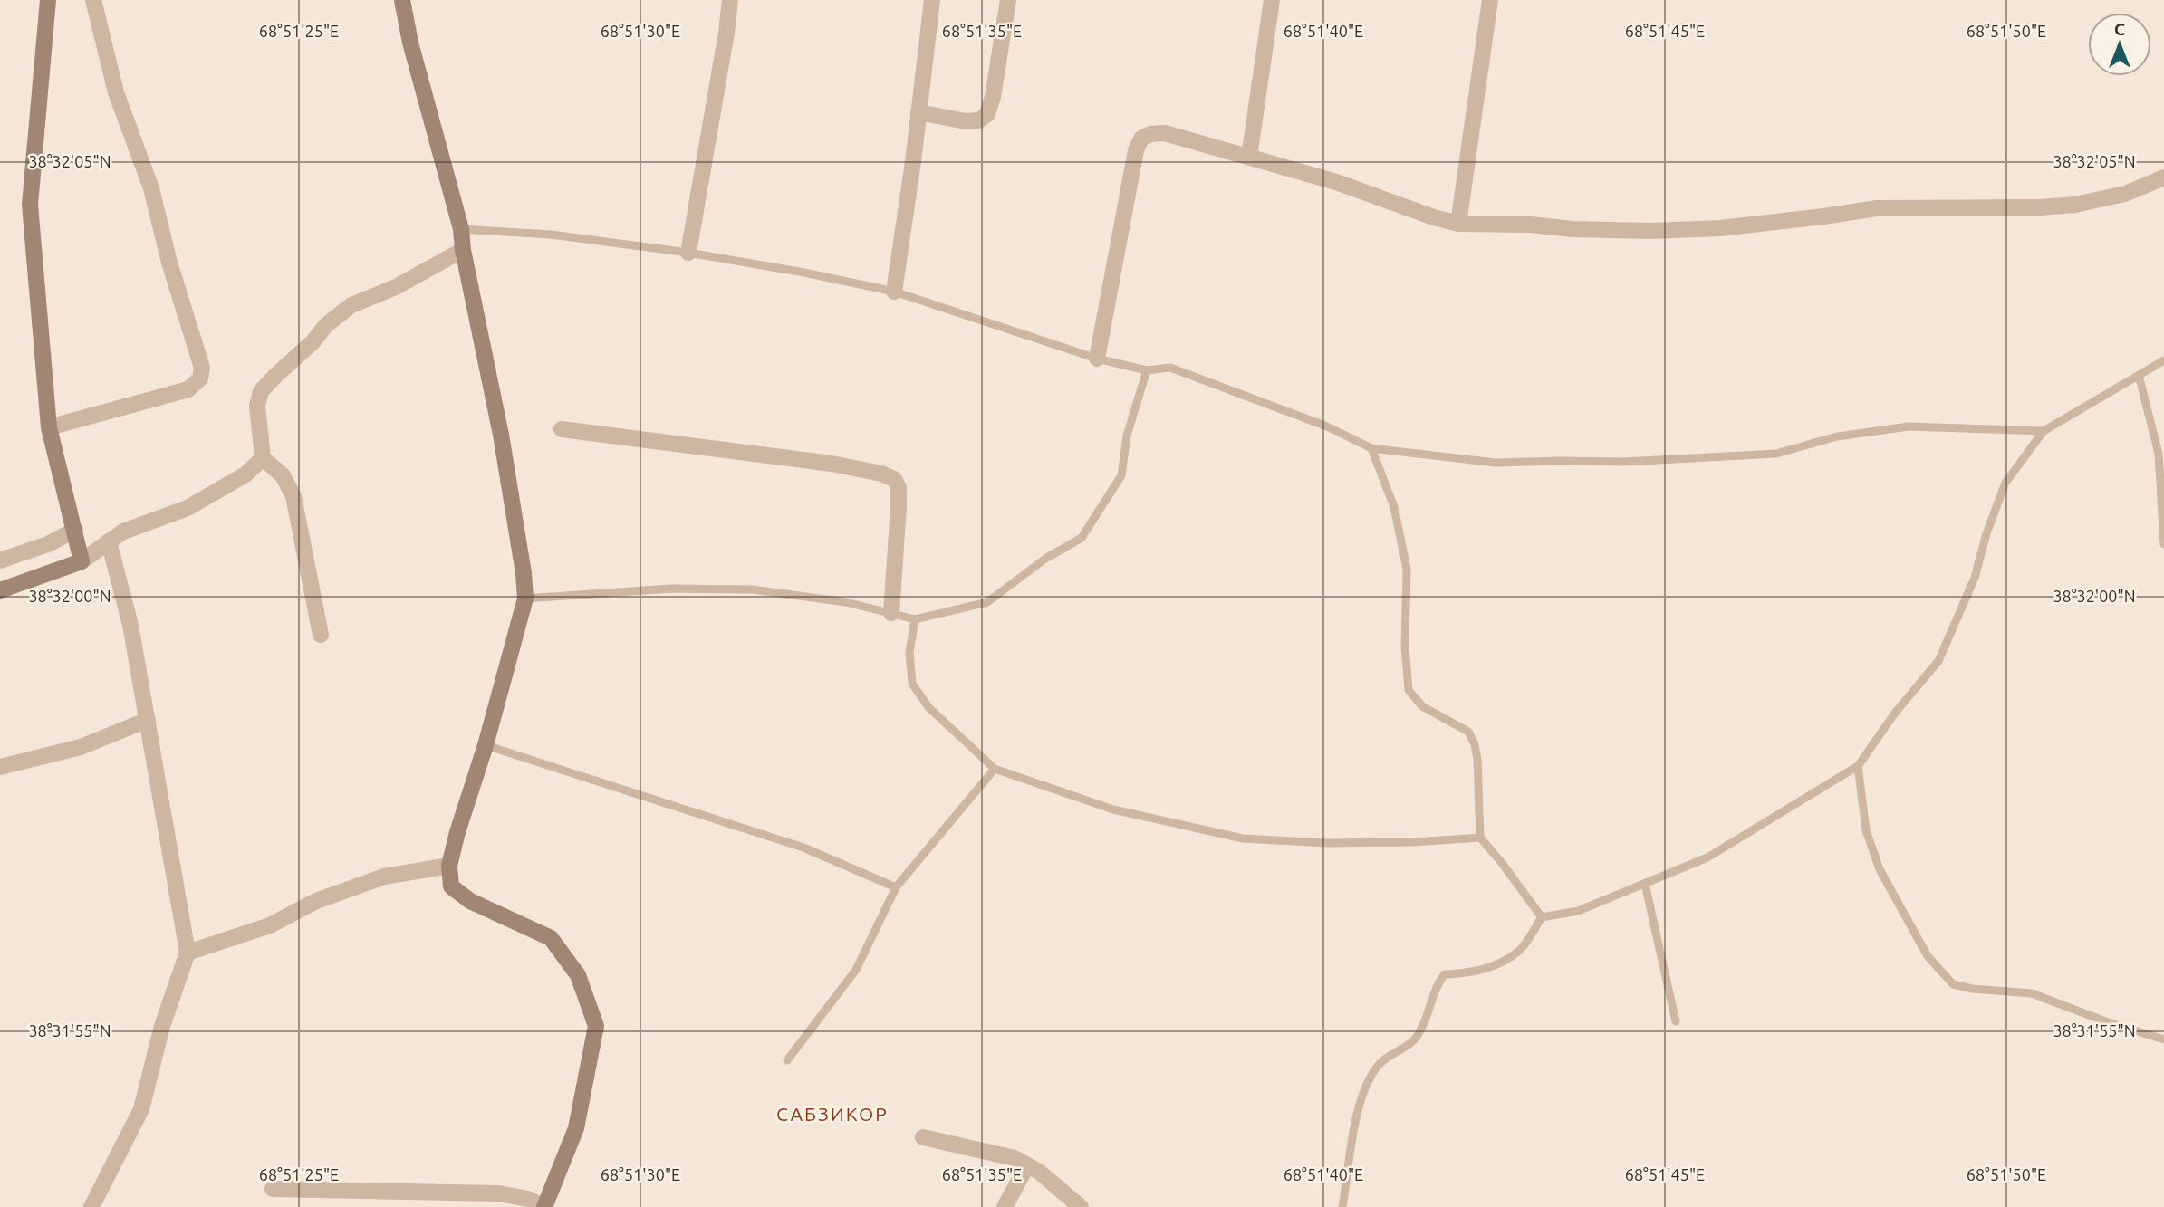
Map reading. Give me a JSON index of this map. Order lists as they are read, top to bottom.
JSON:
{
  "districts": ["САБЗИКОР"],
  "north": "top",
  "coordinates": [
    "68°51'25\"E",
    "68°51'30\"E",
    "68°51'35\"E",
    "68°51'40\"E",
    "68°51'45\"E",
    "68°51'50\"E",
    "38°32'05\"N",
    "38°32'00\"N",
    "38°31'55\"N"
  ]
}
